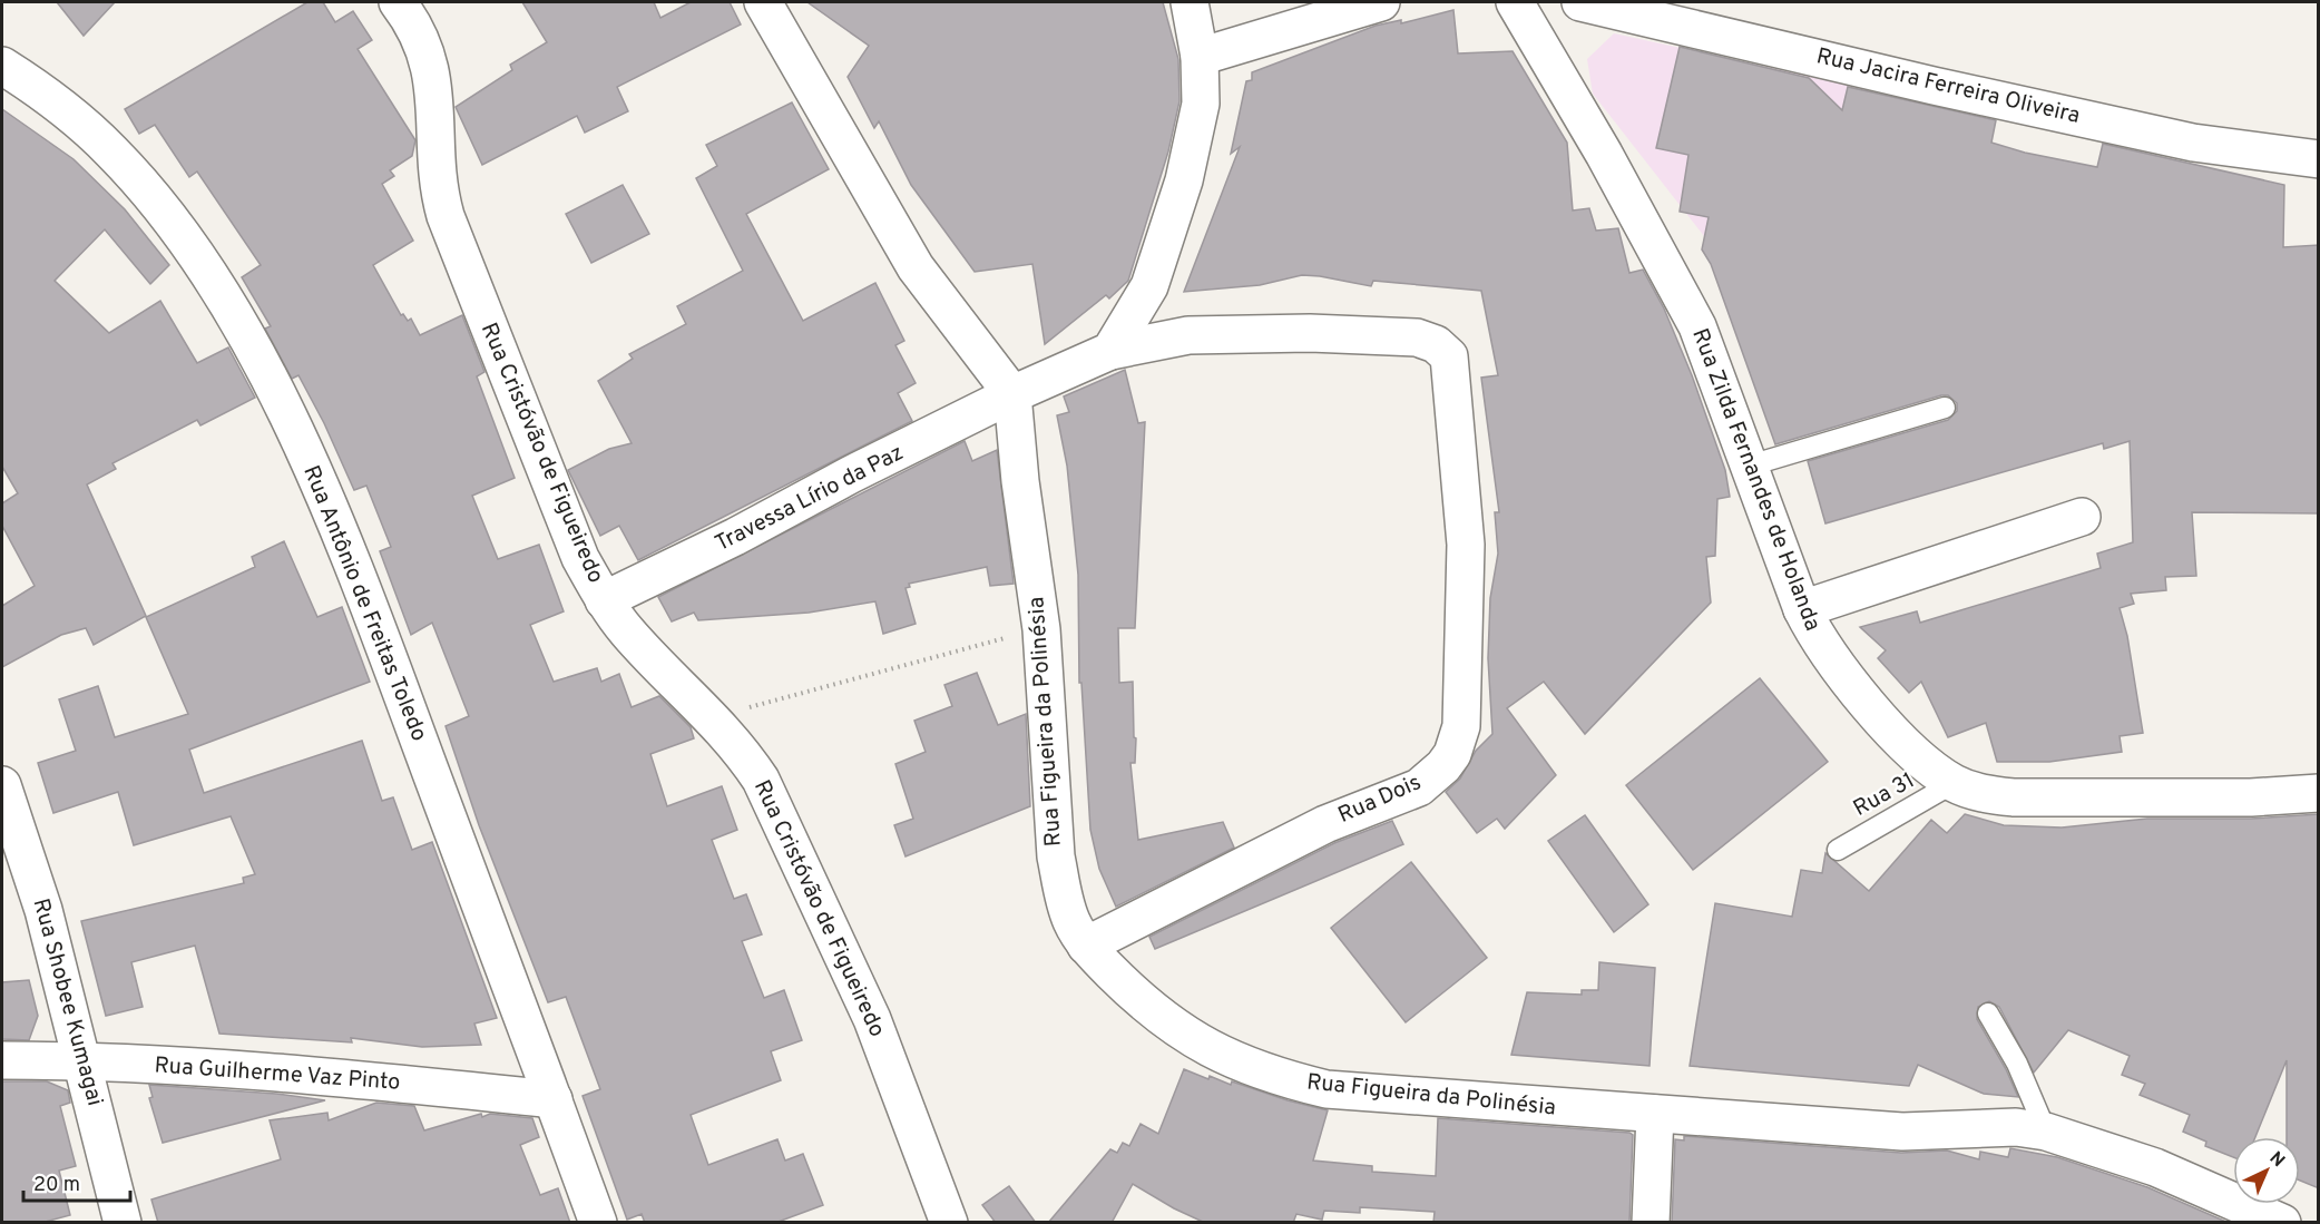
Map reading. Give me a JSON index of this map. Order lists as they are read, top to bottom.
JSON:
{
  "streets": {
    "street": [
      "Rua Jacira Ferreira Oliveira",
      "Rua Cristóvão de Figueiredo",
      "Rua Zilda Fernandes de Holanda",
      "Travessa Lírio da Paz",
      "Rua Antônio de Freitas Toledo",
      "Rua Figueira da Polinésia",
      "Rua Dois",
      "Rua Shobee Kumagai",
      "Rua Guilherme Vaz Pinto"
    ],
    "lane": ["Rua 31"]
  },
  "crossings": [
    ["Rua Cristóvão de Figueiredo", "Travessa Lírio da Paz"],
    ["Rua Zilda Fernandes de Holanda", "Rua 31"],
    ["Travessa Lírio da Paz", "Rua Figueira da Polinésia"],
    ["Travessa Lírio da Paz", "Rua Dois"],
    ["Rua Antônio de Freitas Toledo", "Rua Guilherme Vaz Pinto"],
    ["Rua Figueira da Polinésia", "Rua Dois"],
    ["Rua Shobee Kumagai", "Rua Guilherme Vaz Pinto"]
  ],
  "scale_bar": "20 m",
  "north": "top right"
}
